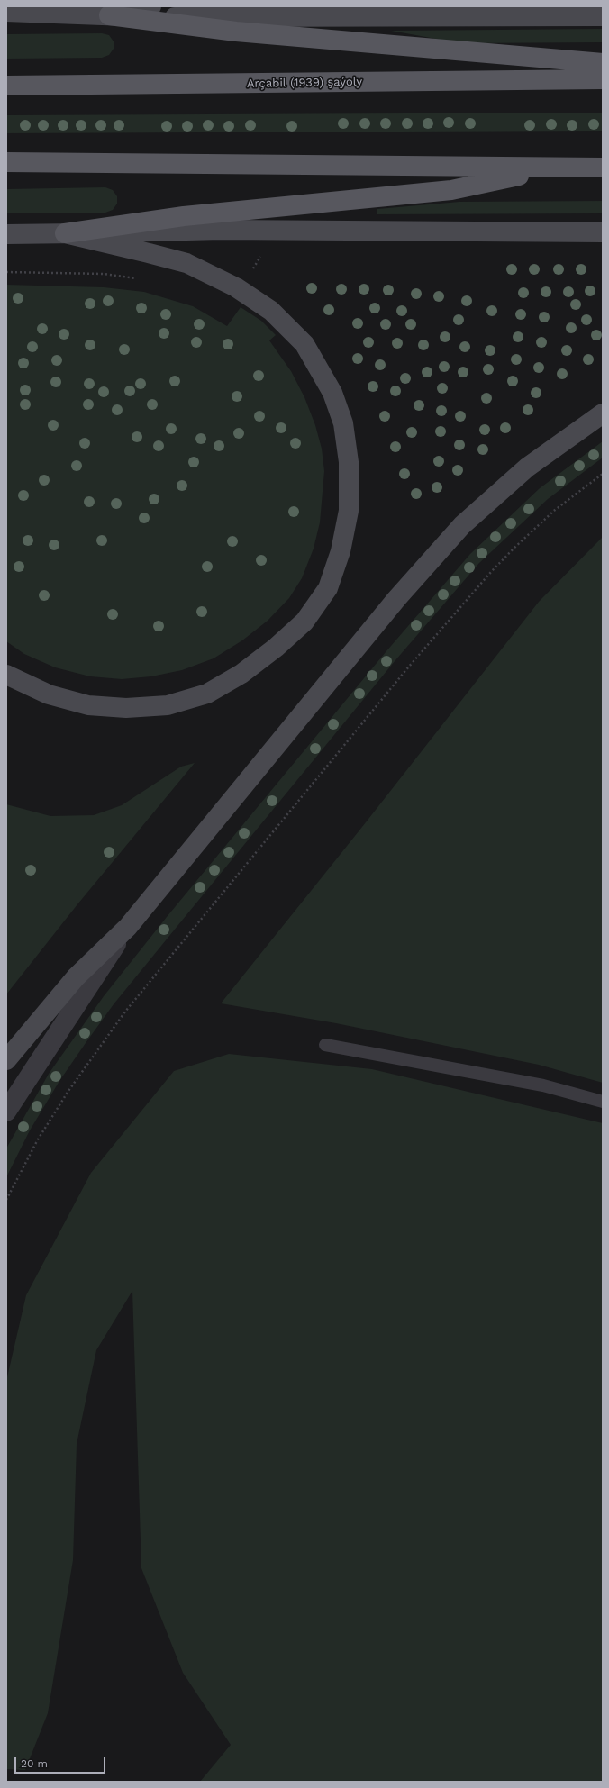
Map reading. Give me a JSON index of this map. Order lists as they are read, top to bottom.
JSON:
{
  "streets": {
    "main road": ["Arçabil (1939) şaýoly"]
  },
  "scale_bar": "20 m"
}
